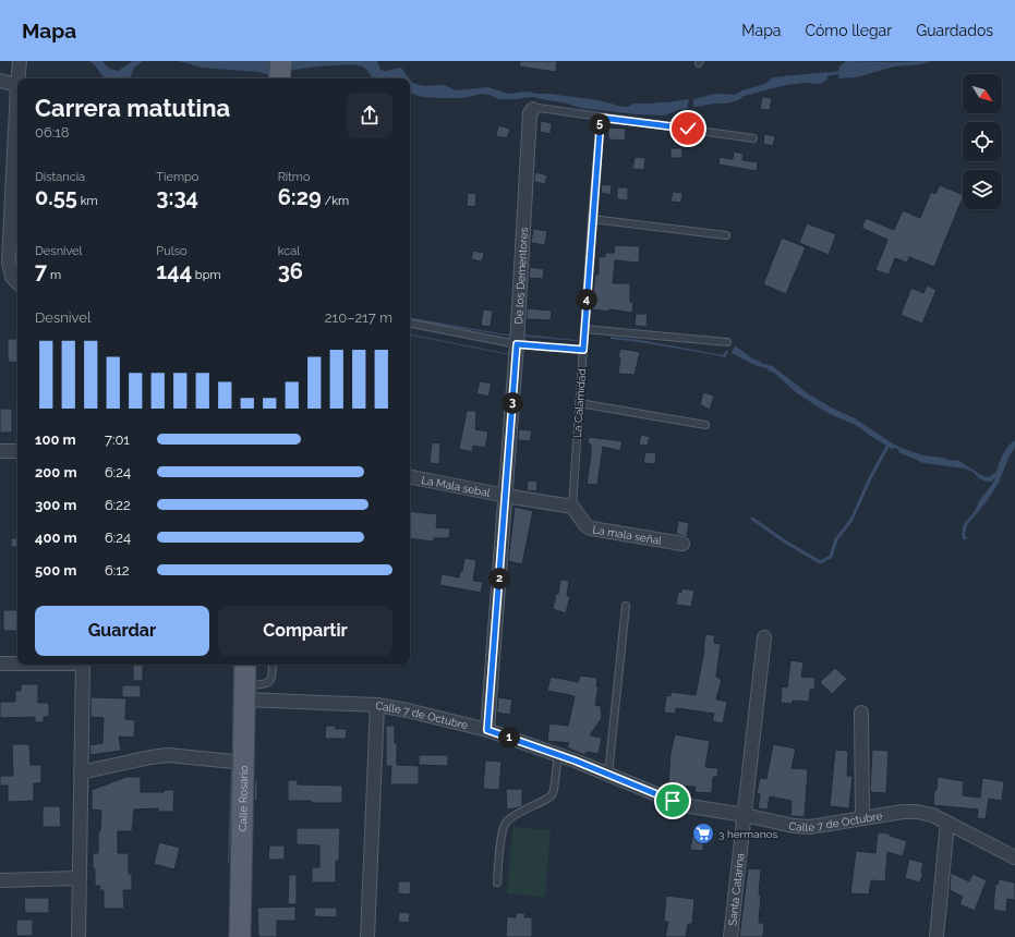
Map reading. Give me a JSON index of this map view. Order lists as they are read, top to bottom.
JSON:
{
  "streets": {
    "main road": ["Calle Rosario"],
    "street": [
      "De los Dementores",
      "La Mala sebal",
      "La mala señal",
      "Calle 7 de Octubre",
      "Santa Catarina"
    ],
    "lane": ["La Calamidad"]
  },
  "crossings": [
    ["De los Dementores", "La Mala sebal"],
    ["De los Dementores", "Calle 7 de Octubre"],
    ["La Calamidad", "La mala señal"],
    ["Calle 7 de Octubre", "Calle Rosario"],
    ["Calle 7 de Octubre", "Santa Catarina"]
  ],
  "places": {
    "supermarket": ["3 hermanos"]
  },
  "north": "bottom right",
  "page": {
    "header": "Mapa",
    "nav": ["Mapa", "Cómo llegar", "Guardados"],
    "heading": ["Carrera matutina", "06:18"],
    "pins": [
      "5",
      "4",
      "3",
      "2",
      "1"
    ],
    "stats": [
      ["Distancia", "0.55 km"],
      ["Tiempo", "3:34"],
      ["Ritmo", "6:29 /km"],
      ["Desnivel", "7 m"],
      ["Pulso", "144 bpm"],
      ["kcal", "36"]
    ],
    "chart": ["Desnivel", "210–217 m"],
    "list": [
      {
        "name": "100 m",
        "note": "7:01"
      },
      {
        "name": "200 m",
        "note": "6:24"
      },
      {
        "name": "300 m",
        "note": "6:22"
      },
      {
        "name": "400 m",
        "note": "6:24"
      },
      {
        "name": "500 m",
        "note": "6:12"
      }
    ],
    "buttons": ["Guardar", "Compartir"]
  }
}
